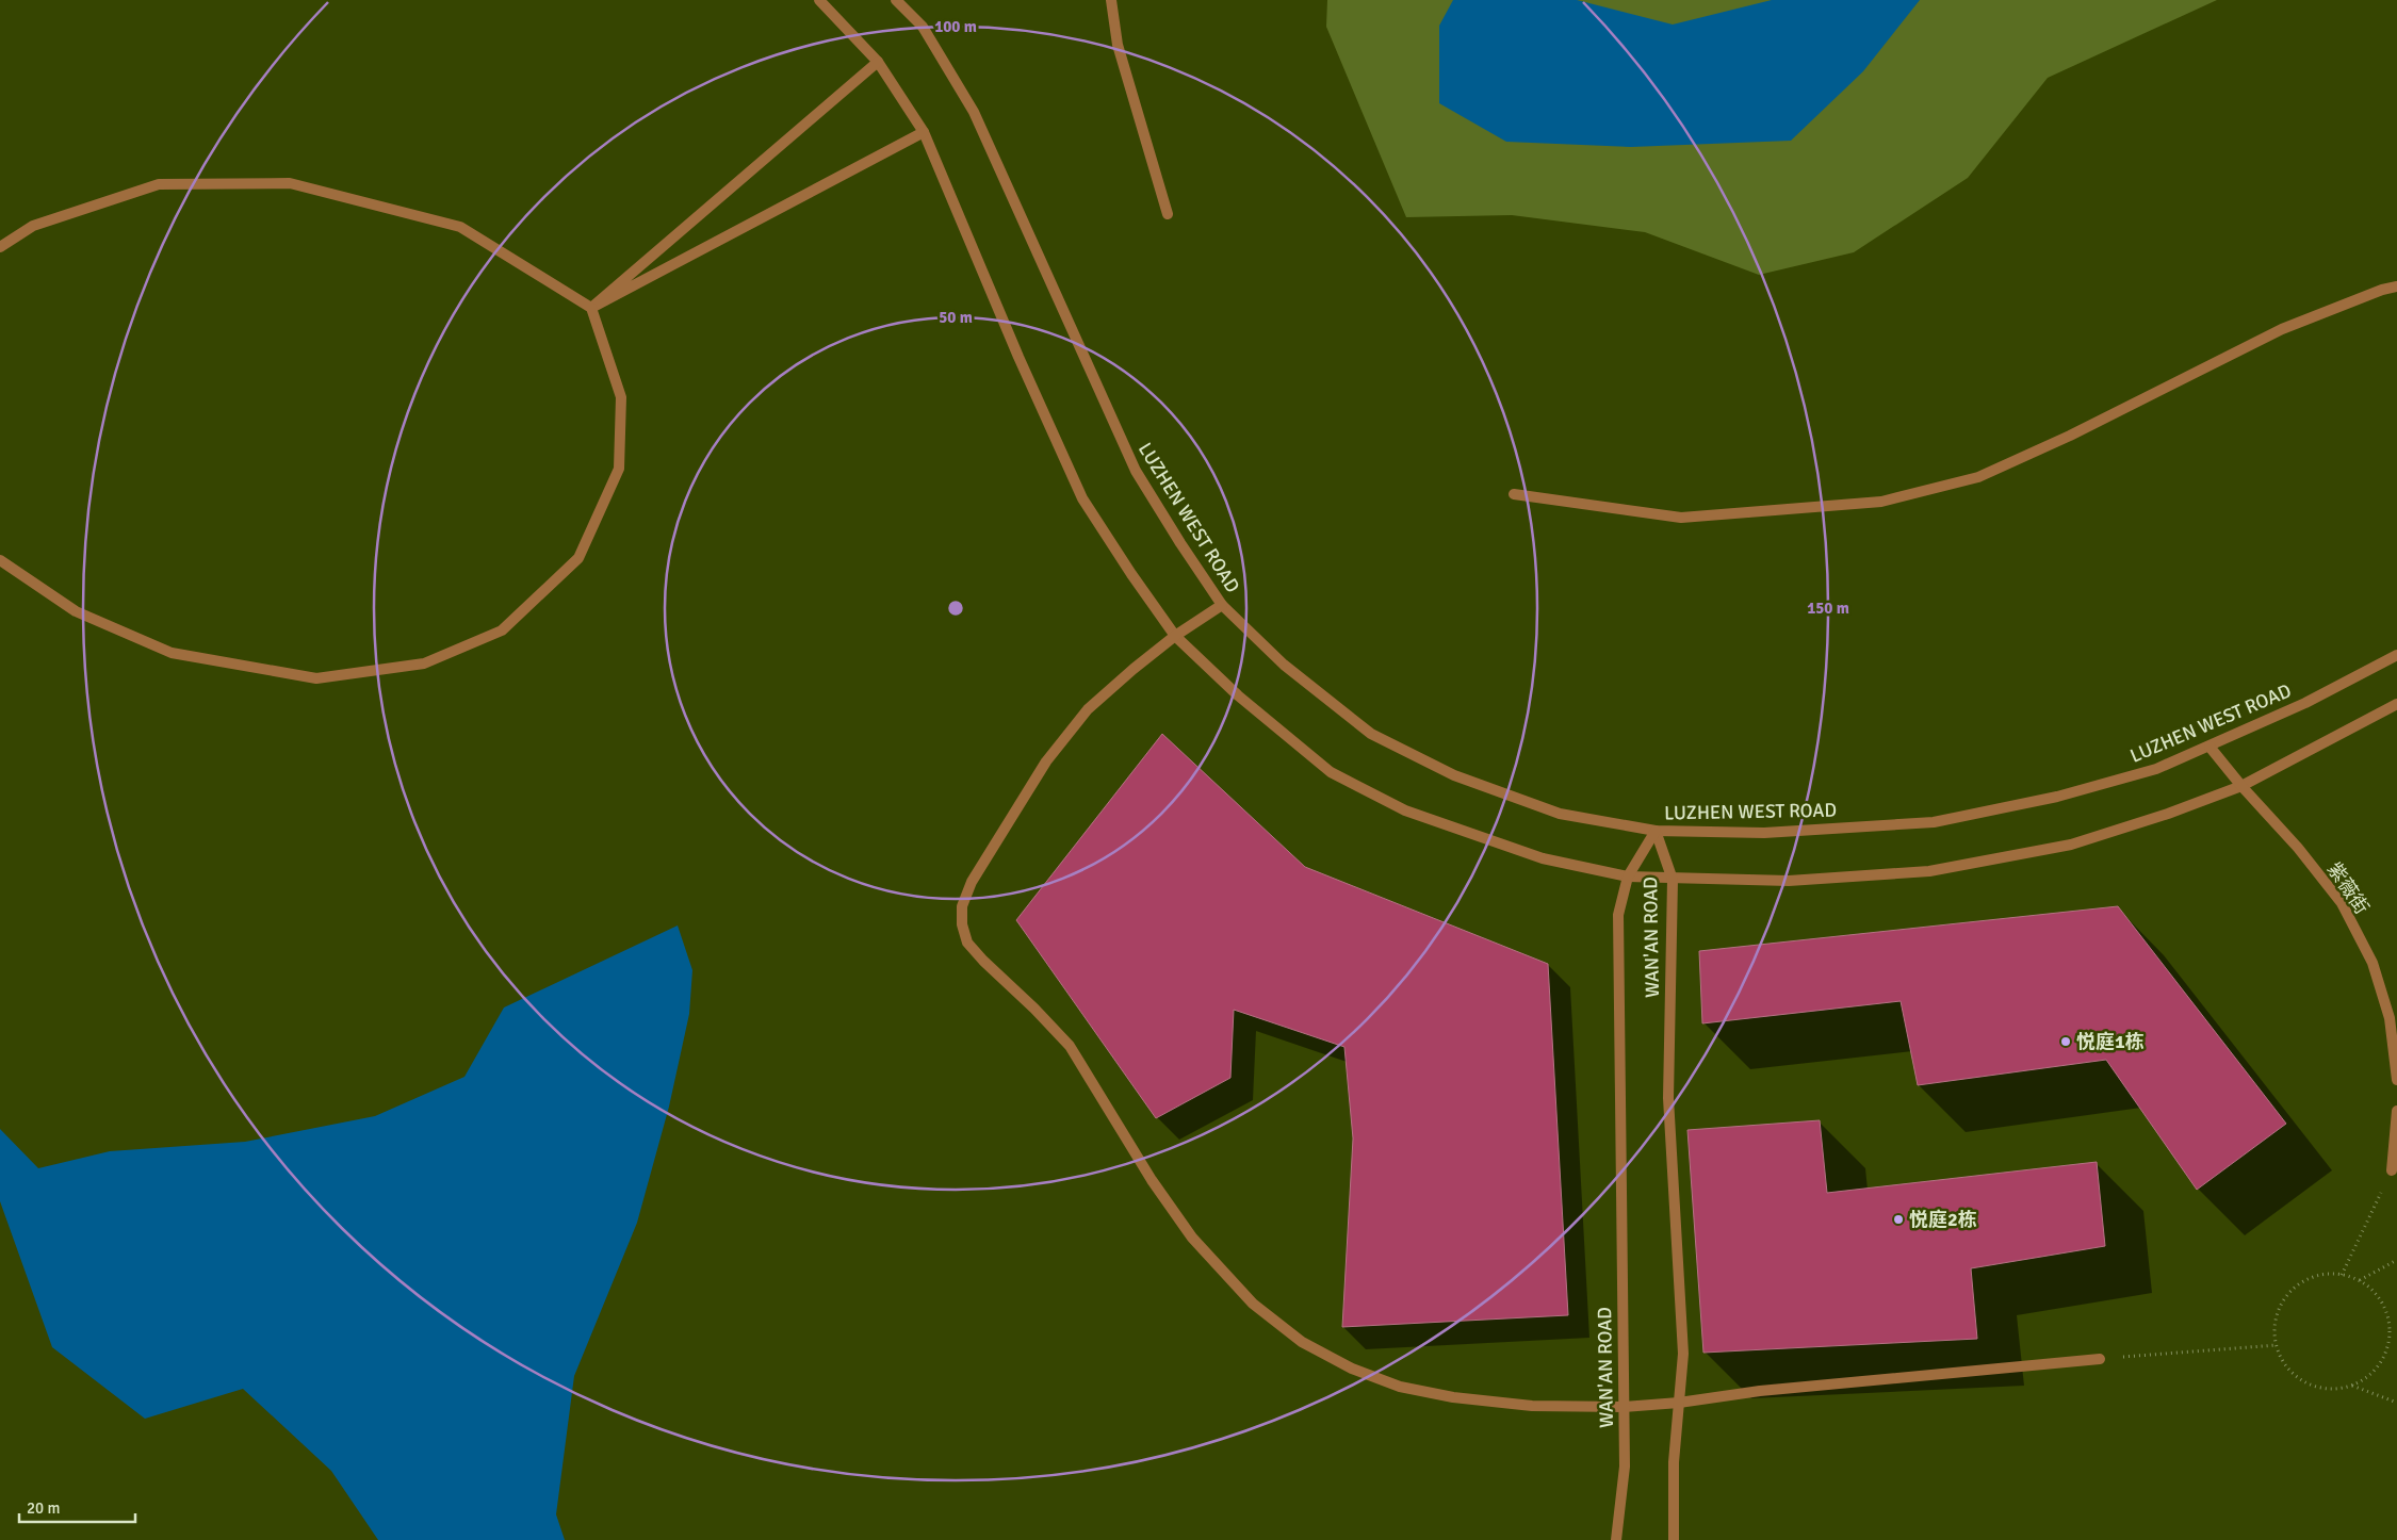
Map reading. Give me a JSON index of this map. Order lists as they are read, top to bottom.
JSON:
{
  "streets": {
    "street": ["LUZHEN WEST ROAD", "紫薇街", "WAN'AN ROAD"]
  },
  "crossings": [
    ["LUZHEN WEST ROAD", "紫薇街"],
    ["LUZHEN WEST ROAD", "WAN'AN ROAD"]
  ],
  "places": ["悦庭1栋", "悦庭2栋"],
  "scale_bar": "20 m",
  "rings": ["100 m", "50 m", "150 m"]
}
